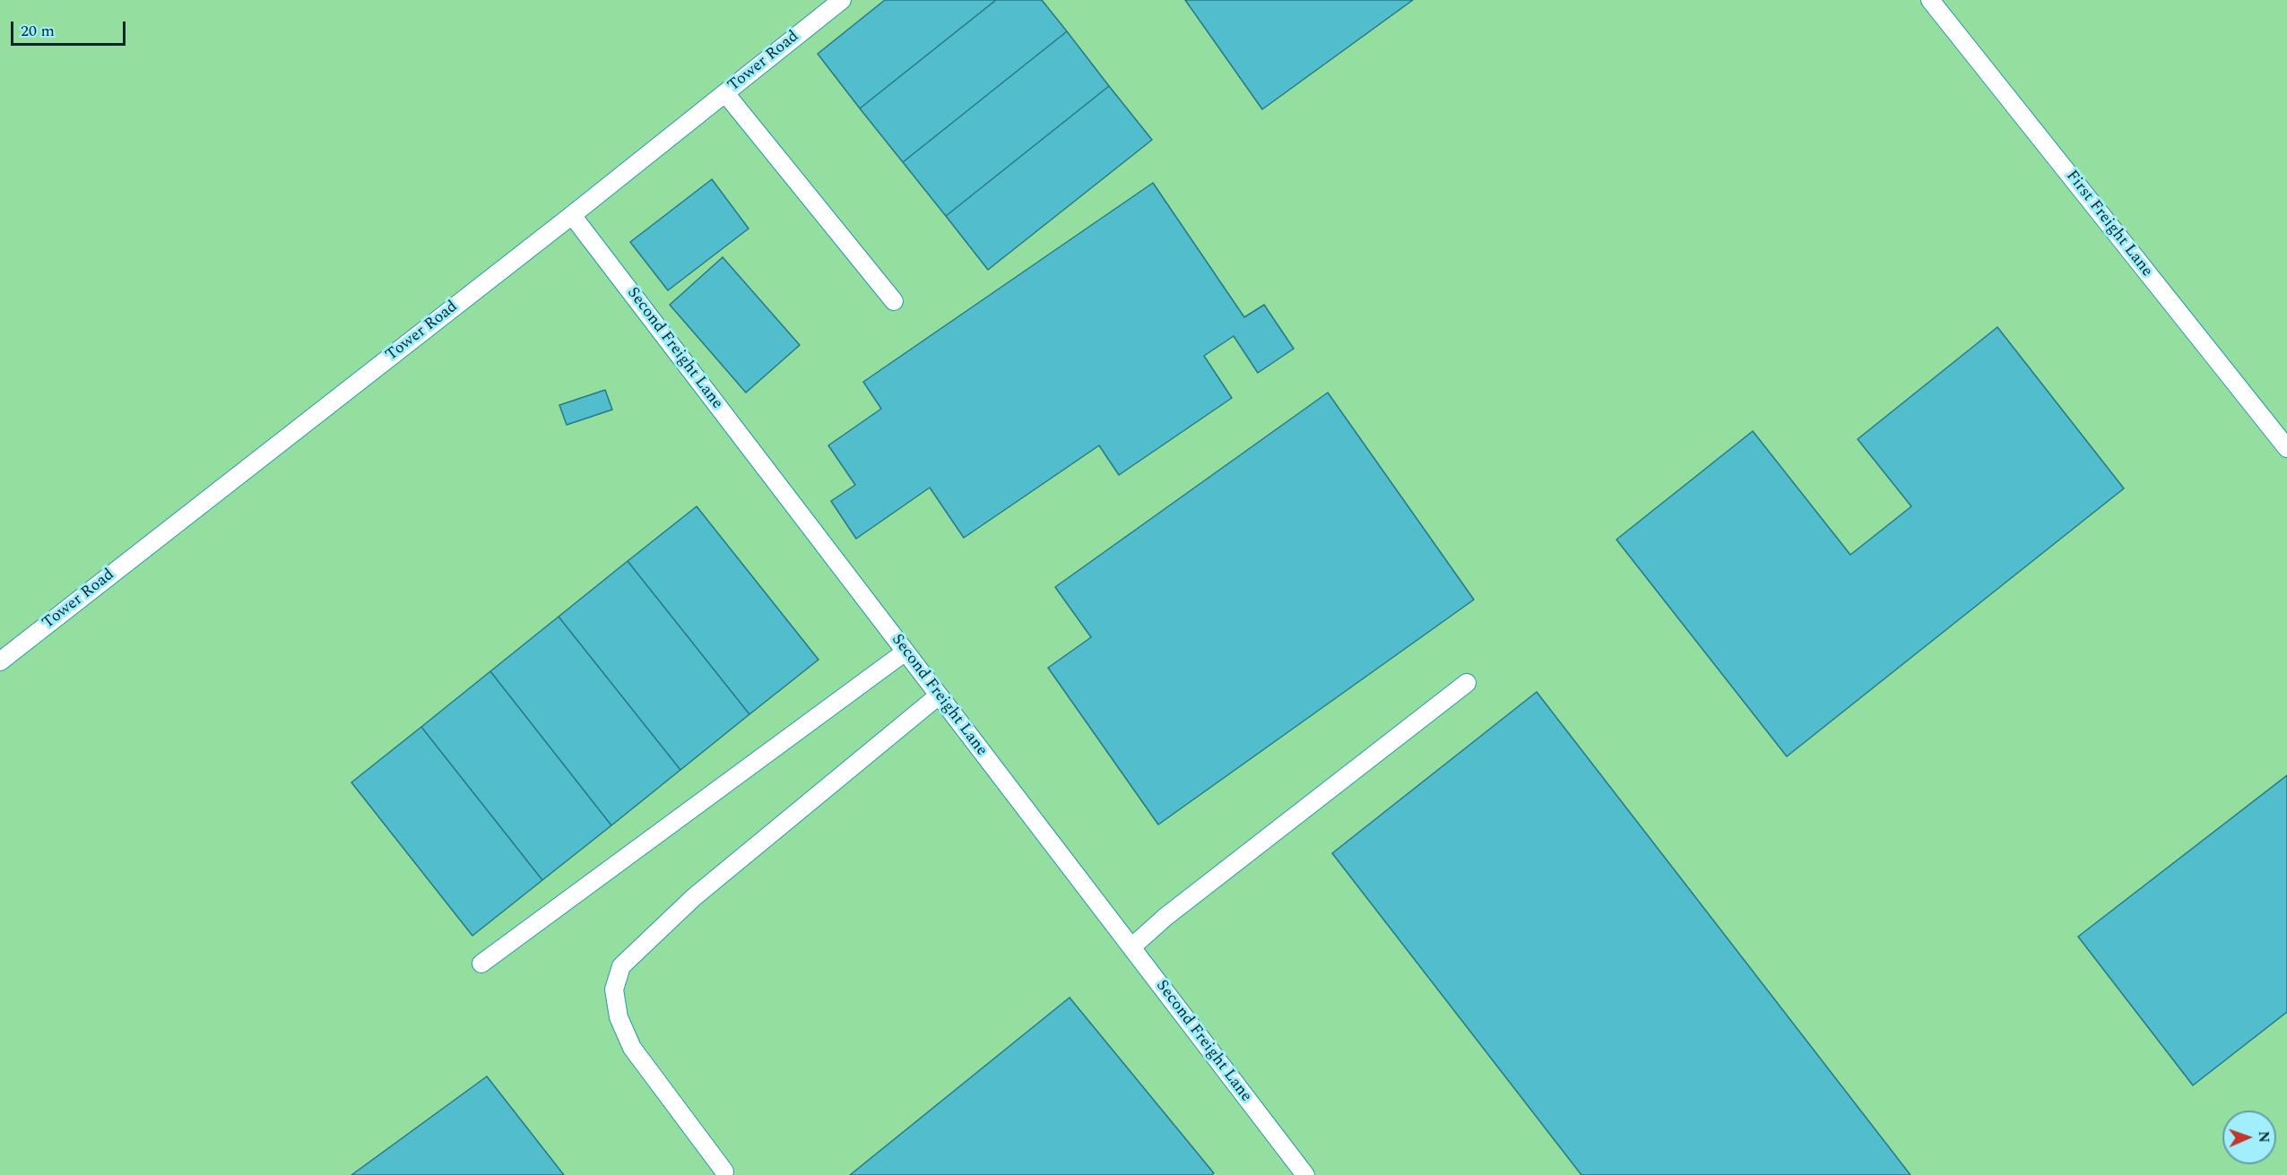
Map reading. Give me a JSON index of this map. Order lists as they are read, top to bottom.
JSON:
{
  "streets": {
    "lane": ["Tower Road", "First Freight Lane", "Second Freight Lane"]
  },
  "crossings": [
    ["Tower Road", "Second Freight Lane"]
  ],
  "scale_bar": "20 m",
  "north": "right"
}
